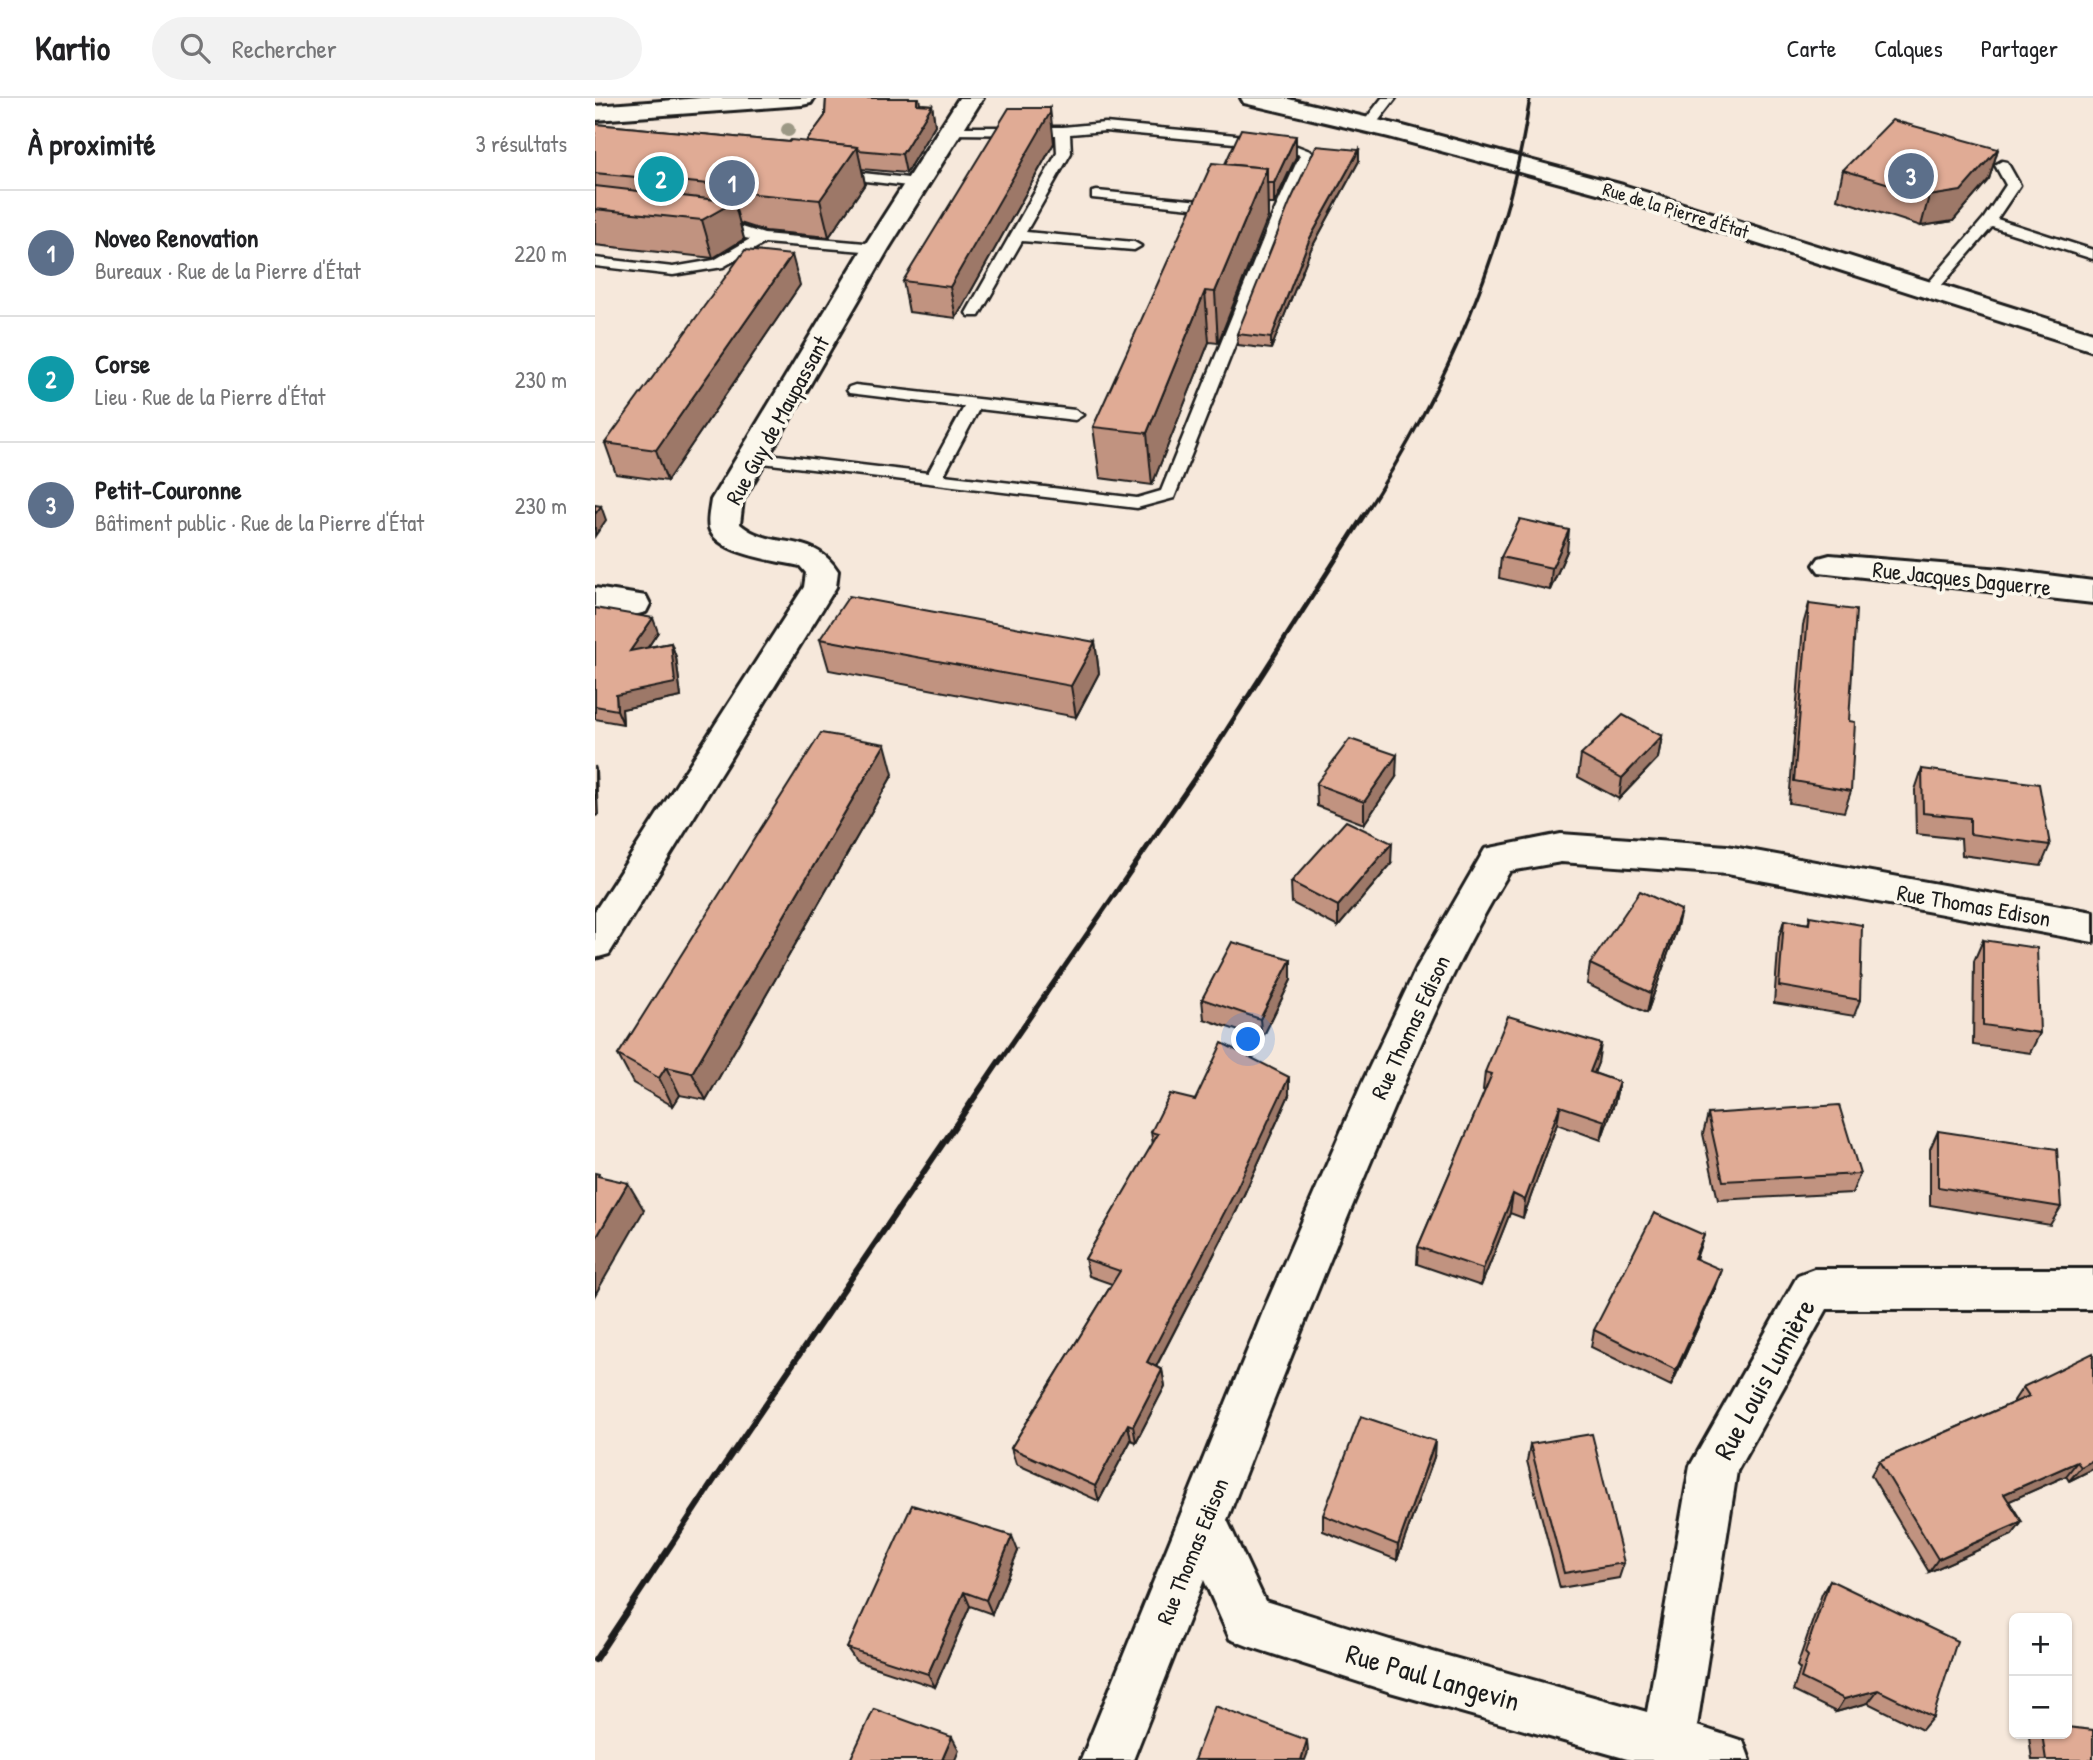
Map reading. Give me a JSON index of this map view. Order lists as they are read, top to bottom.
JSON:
{
  "streets": {
    "street": [
      "Rue de la Pierre d'État",
      "Rue Guy de Maupassant",
      "Rue Jacques Daguerre",
      "Rue Thomas Edison",
      "Rue Louis Lumière",
      "Rue Paul Langevin"
    ]
  },
  "crossings": [
    ["Rue Thomas Edison", "Rue Paul Langevin"],
    ["Rue Louis Lumière", "Rue Paul Langevin"]
  ],
  "page": {
    "header": "Kartio",
    "search": "Rechercher",
    "nav": ["Carte", "Calques", "Partager"],
    "heading": ["À proximité", "3 résultats"],
    "pins": ["3", "2", "1"],
    "list": [
      {
        "mark": "1",
        "name": "Noveo Renovation",
        "note": "Bureaux · Rue de la Pierre d'État",
        "value": "220 m"
      },
      {
        "mark": "2",
        "name": "Corse",
        "note": "Lieu · Rue de la Pierre d'État",
        "value": "230 m"
      },
      {
        "mark": "3",
        "name": "Petit-Couronne",
        "note": "Bâtiment public · Rue de la Pierre d'État",
        "value": "230 m"
      }
    ],
    "map_buttons": ["+", "−"]
  }
}
